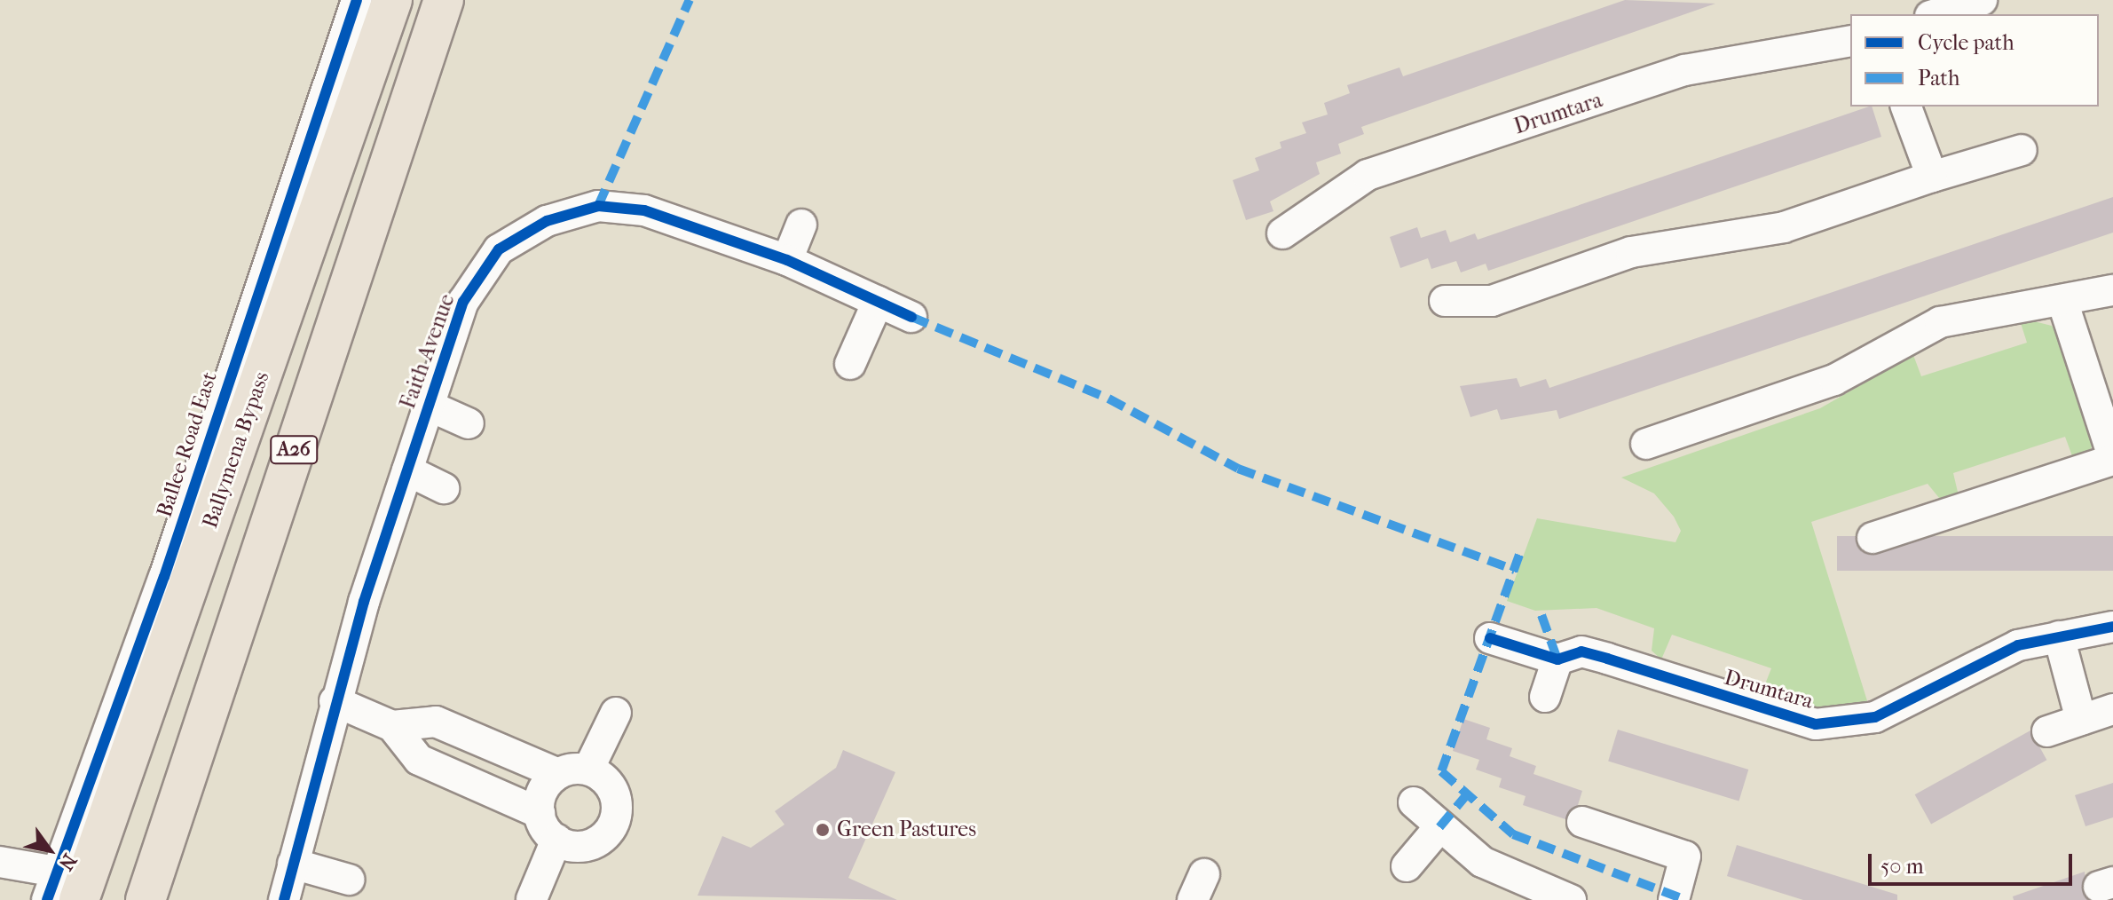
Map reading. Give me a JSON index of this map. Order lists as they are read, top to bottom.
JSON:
{
  "streets": {
    "highway": ["Ballymena Bypass", "A26"],
    "street": ["Drumtara", "Faith Avenue", "Ballee Road East"]
  },
  "crossings": [
    ["Ballee Road East", "Ballymena Bypass"]
  ],
  "places": ["Green Pastures"],
  "legend": ["Cycle path", "Path"],
  "scale_bar": "50 m",
  "north": "bottom right"
}
